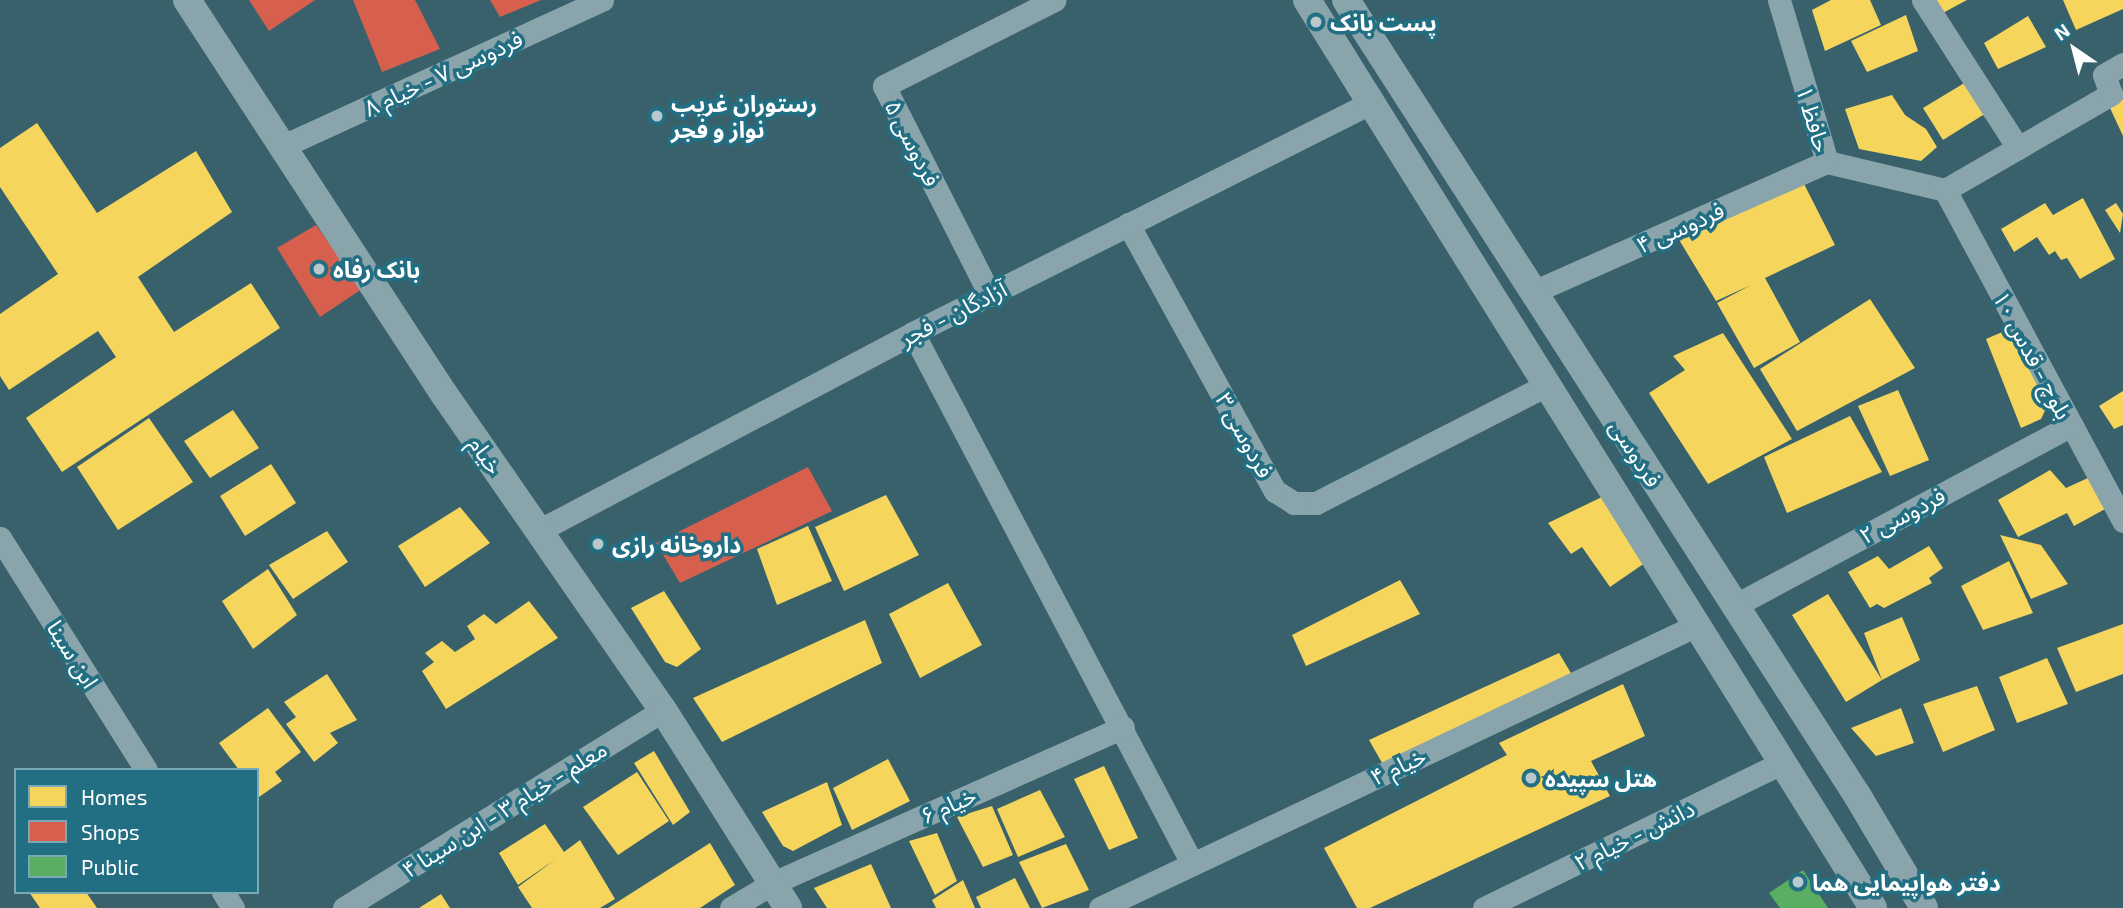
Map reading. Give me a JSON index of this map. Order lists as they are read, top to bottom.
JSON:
{
  "streets": {
    "street": [
      "فردوسی ۷ - خیام ۸",
      "حافظ ۱",
      "فردوسی ۵",
      "فردوسی ۴",
      "آزادگان - فجر",
      "بلوچ - قدس ۱۰",
      "فردوسی ۳",
      "فردوسی",
      "خیام",
      "فردوسی ۲",
      "ابن سینا",
      "خیام ۴",
      "خیام ۶",
      "معلم - خیام ۳ - ابن سینا ۴",
      "دانش - خیام ۲"
    ]
  },
  "crossings": [
    ["فردوسی ۷ - خیام ۸", "خیام"],
    ["حافظ ۱", "فردوسی ۴"],
    ["حافظ ۱", "بلوچ - قدس ۱۰"],
    ["فردوسی ۵", "آزادگان - فجر"],
    ["فردوسی ۴", "فردوسی"],
    ["آزادگان - فجر", "فردوسی ۳"],
    ["آزادگان - فجر", "فردوسی"],
    ["آزادگان - فجر", "خیام"],
    ["بلوچ - قدس ۱۰", "فردوسی ۲"],
    ["فردوسی ۳", "فردوسی"],
    ["فردوسی", "فردوسی ۲"],
    ["فردوسی", "خیام ۴"],
    ["فردوسی", "دانش - خیام ۲"],
    ["خیام", "خیام ۶"],
    ["خیام", "معلم - خیام ۳ - ابن سینا ۴"]
  ],
  "places": [
    "پست بانک",
    "رستوران غریب نواز و فجر",
    "بانک رفاه",
    "داروخانه رازی",
    "هتل سپیده",
    "دفتر هواپیمایی هما"
  ],
  "legend": ["Homes", "Shops", "Public"],
  "north": "top left"
}
